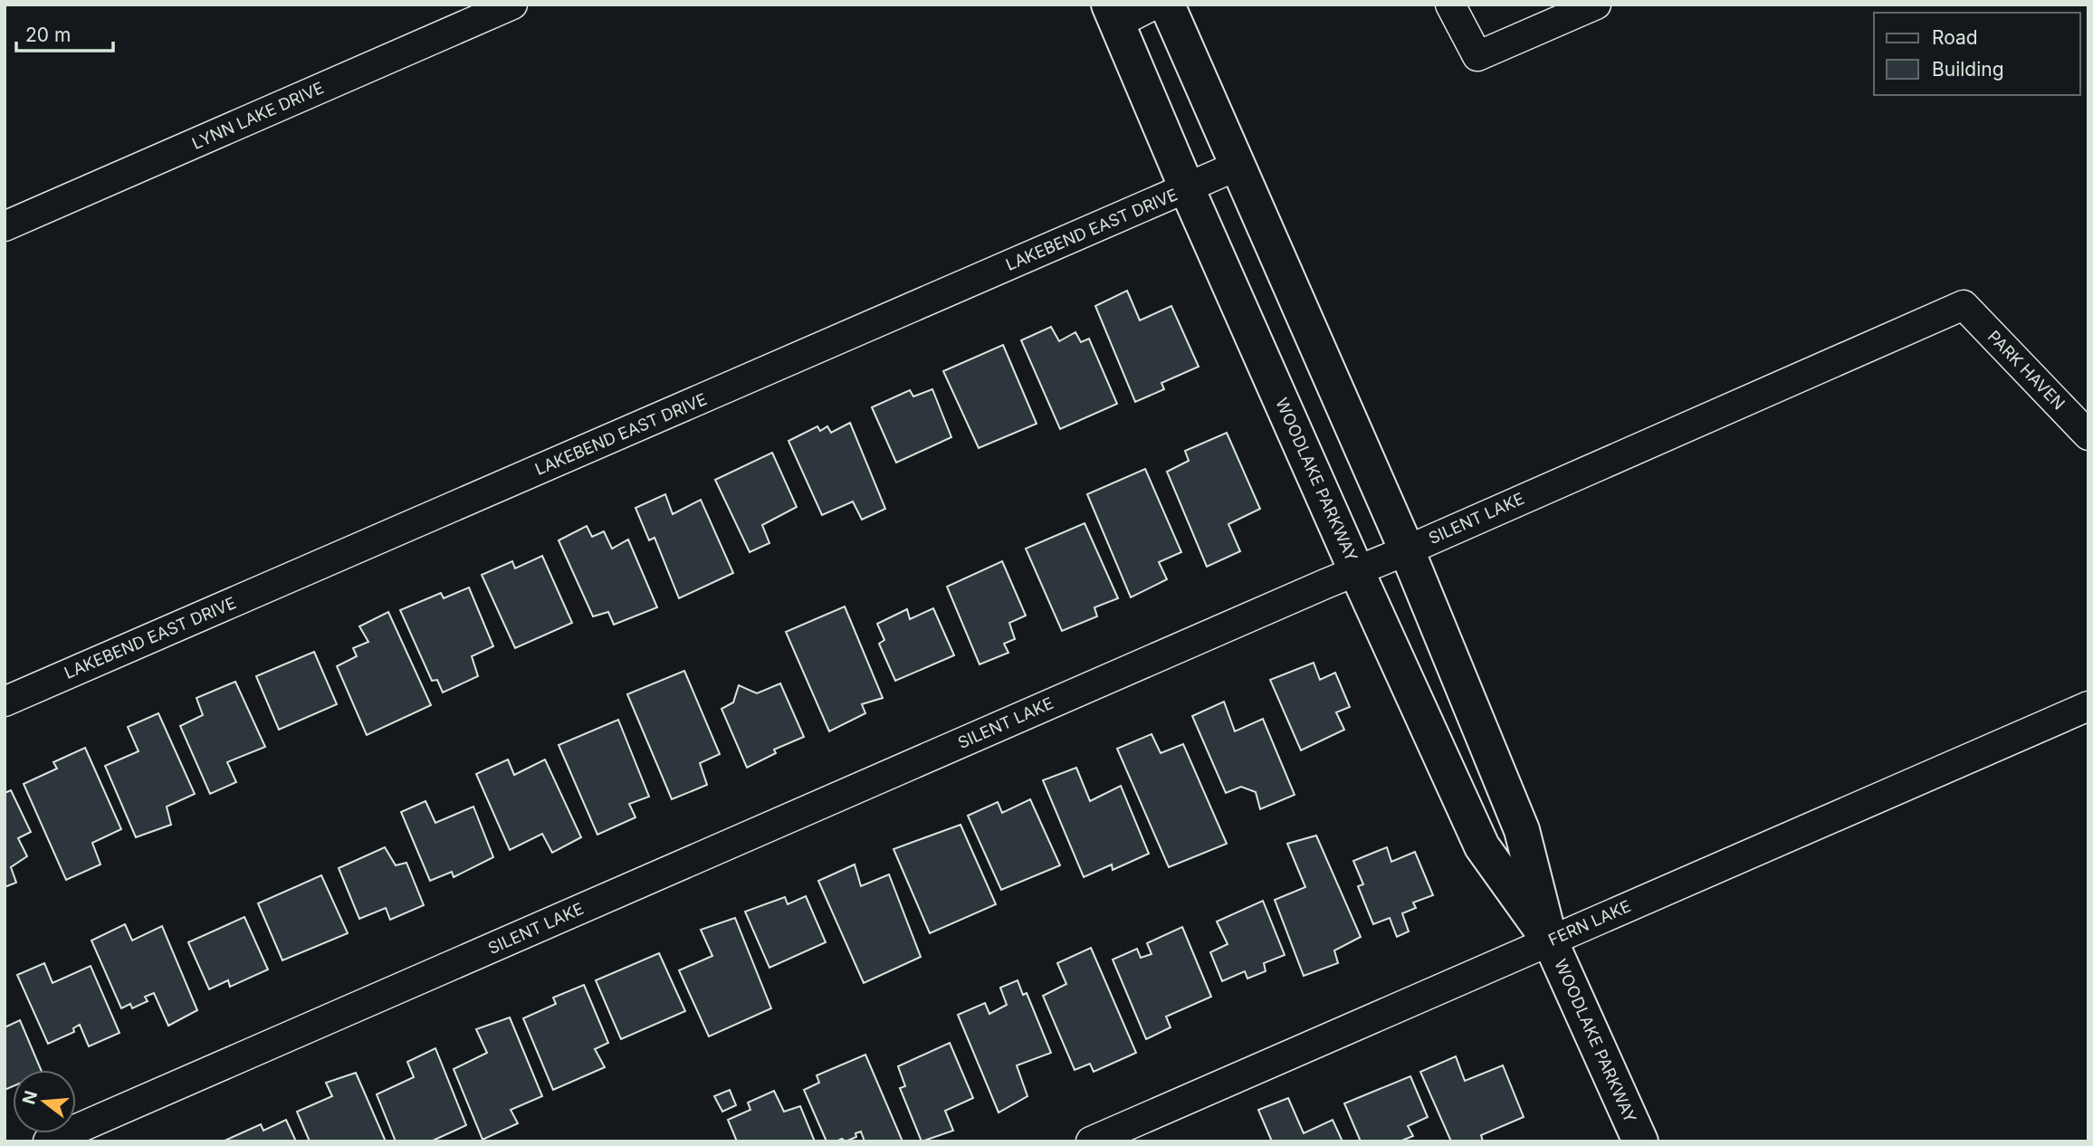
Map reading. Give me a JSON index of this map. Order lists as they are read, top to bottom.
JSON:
{
  "streets": {
    "street": [
      "LYNN LAKE DRIVE",
      "LAKEBEND EAST DRIVE",
      "PARK HAVEN",
      "WOODLAKE PARKWAY",
      "SILENT LAKE",
      "FERN LAKE"
    ]
  },
  "crossings": [
    ["LAKEBEND EAST DRIVE", "WOODLAKE PARKWAY"],
    ["PARK HAVEN", "SILENT LAKE"],
    ["WOODLAKE PARKWAY", "SILENT LAKE"],
    ["WOODLAKE PARKWAY", "FERN LAKE"]
  ],
  "legend": ["Road", "Building"],
  "scale_bar": "20 m",
  "north": "left"
}
